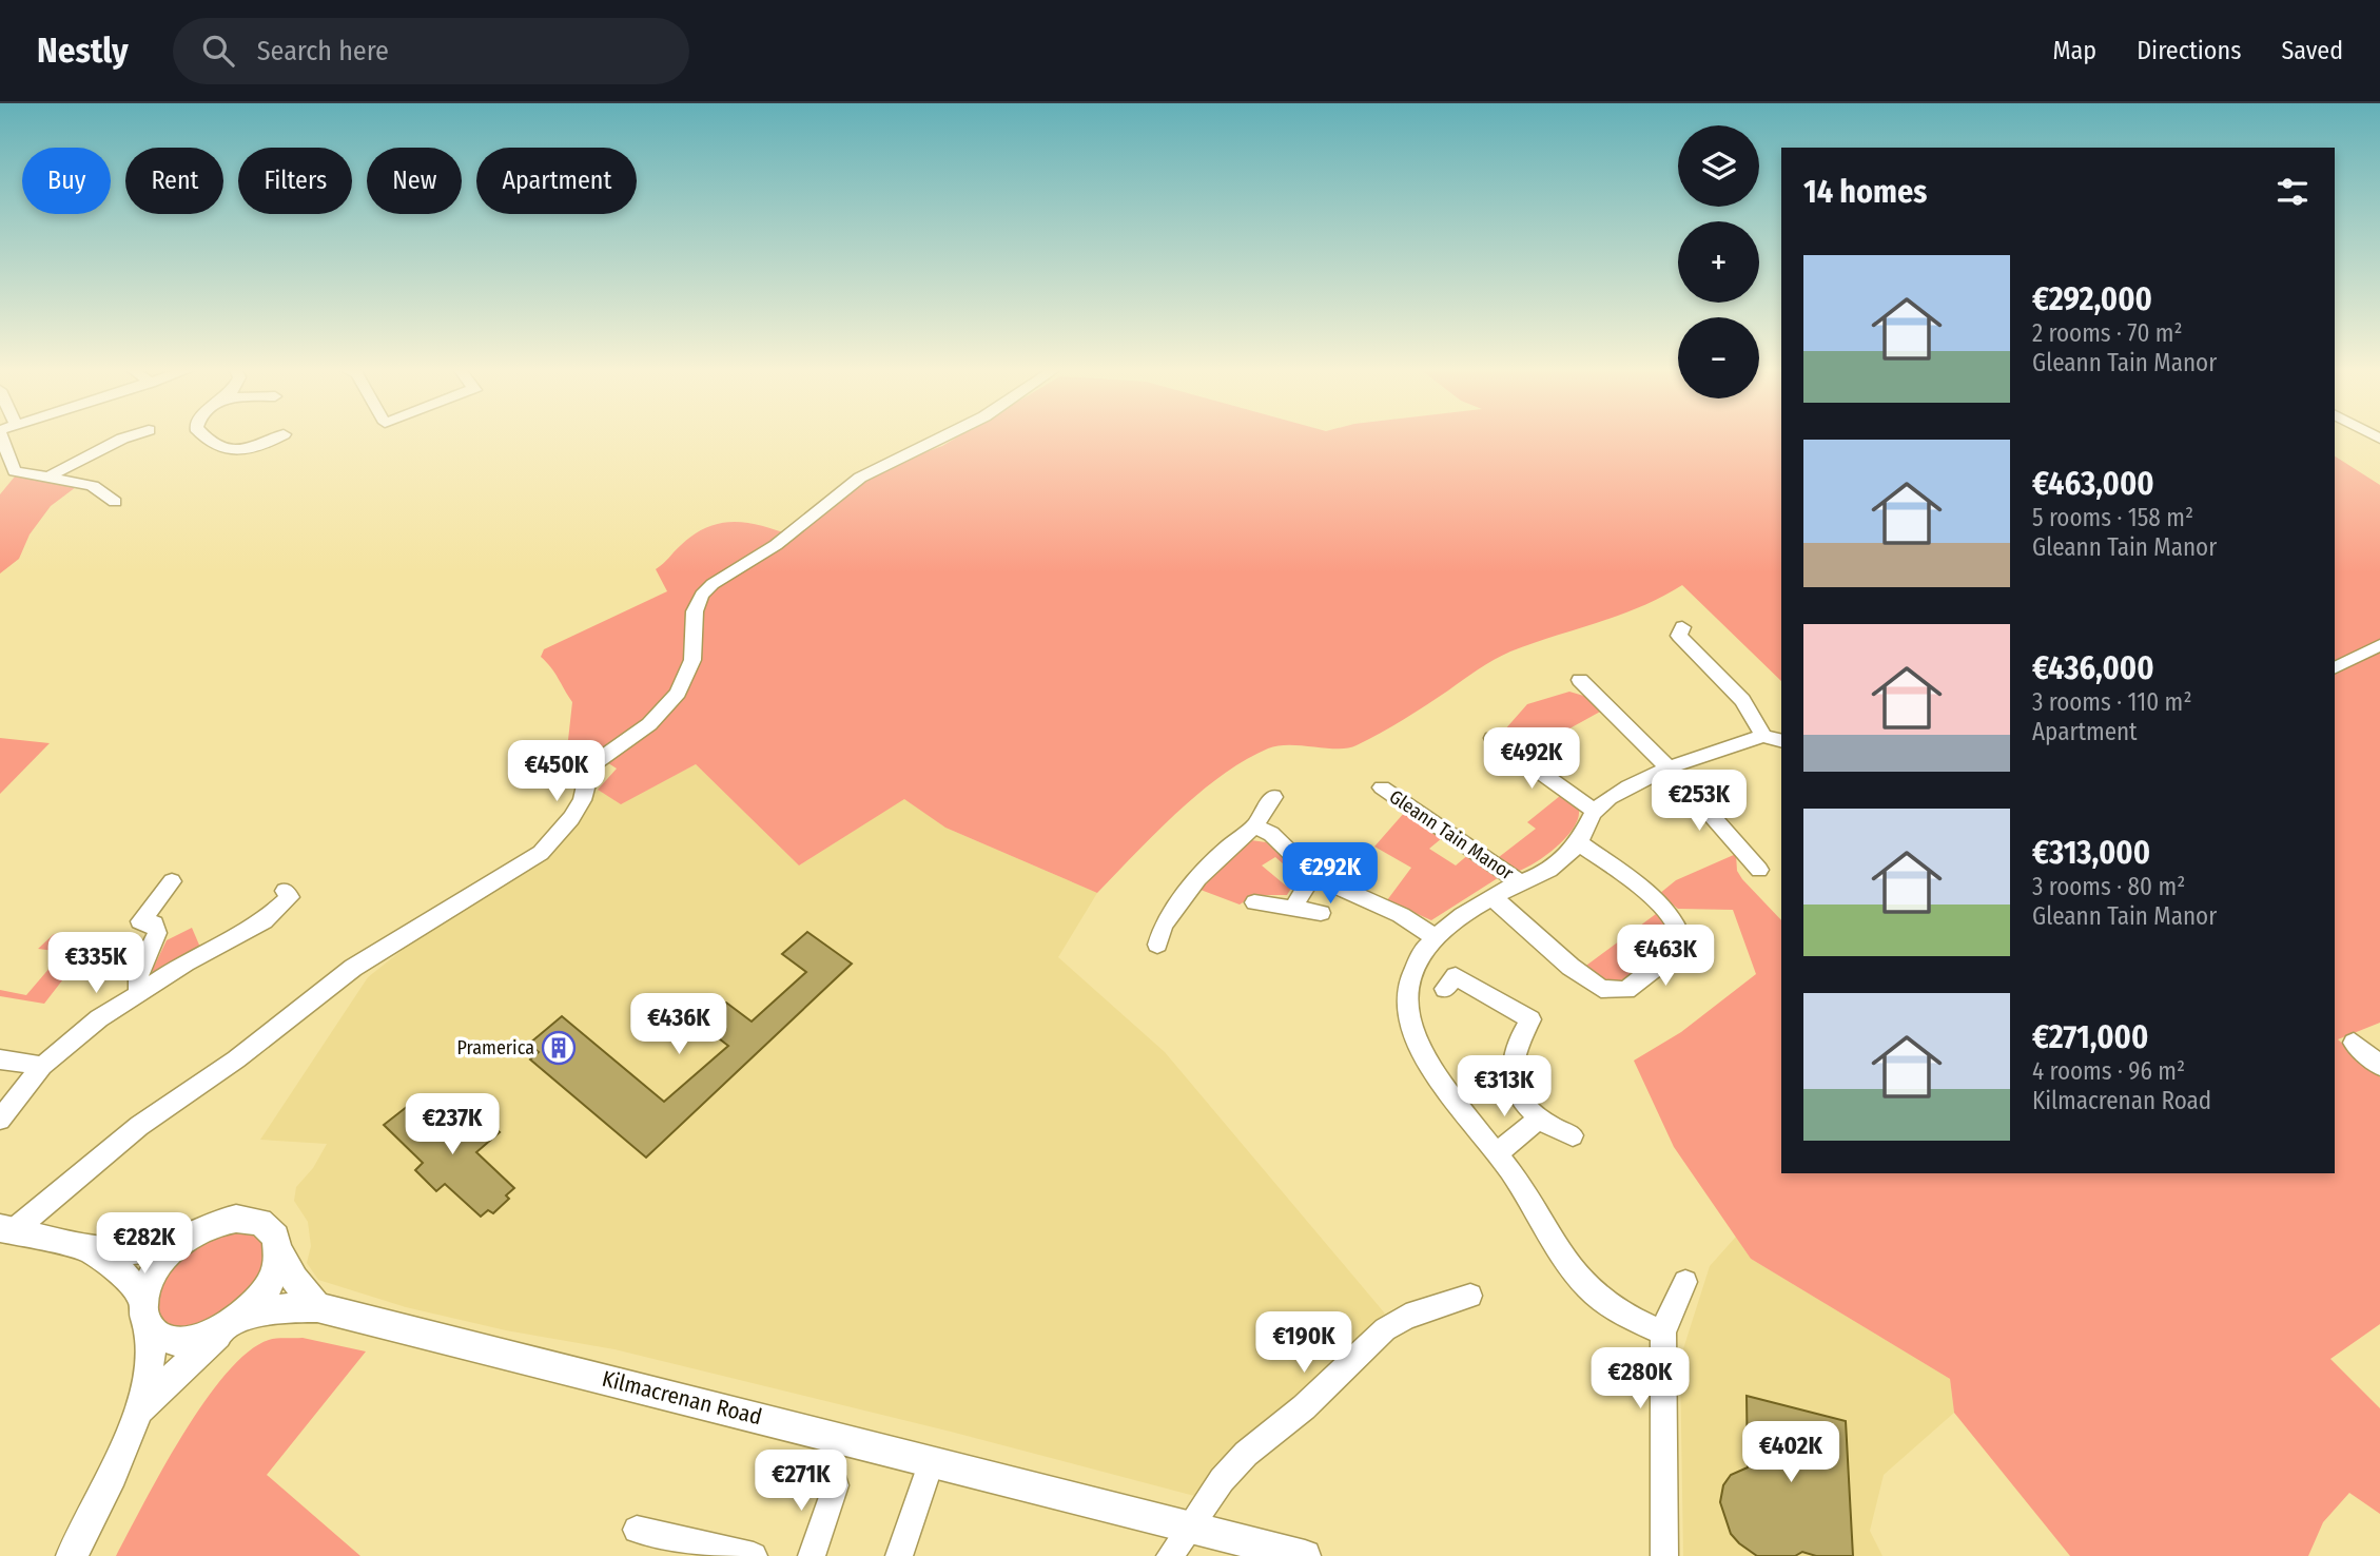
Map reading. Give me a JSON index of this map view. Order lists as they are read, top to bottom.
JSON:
{
  "streets": {
    "main road": ["Kilmacrenan Road"],
    "street": ["Gleann Tain Manor"]
  },
  "places": {
    "building": ["Pramerica"]
  },
  "page": {
    "header": "Nestly",
    "search": "Search here",
    "nav": ["Map", "Directions", "Saved"],
    "map_buttons": ["+", "−"],
    "chip": [
      "Buy",
      "Rent",
      "Filters",
      "New",
      "Apartment"
    ],
    "heading": "14 homes",
    "list": [
      {
        "name": "€292,000",
        "note": "2 rooms · 70 m² · Gleann Tain Manor"
      },
      {
        "name": "€463,000",
        "note": "5 rooms · 158 m² · Gleann Tain Manor"
      },
      {
        "name": "€436,000",
        "note": "3 rooms · 110 m² · Apartment"
      },
      {
        "name": "€313,000",
        "note": "3 rooms · 80 m² · Gleann Tain Manor"
      },
      {
        "name": "€271,000",
        "note": "4 rooms · 96 m² · Kilmacrenan Road"
      }
    ],
    "price": [
      "€492K",
      "€450K",
      "€253K",
      "€292K",
      "€463K",
      "€335K",
      "€436K",
      "€313K",
      "€237K",
      "€282K",
      "€190K",
      "€280K",
      "€402K",
      "€271K"
    ]
  }
}
